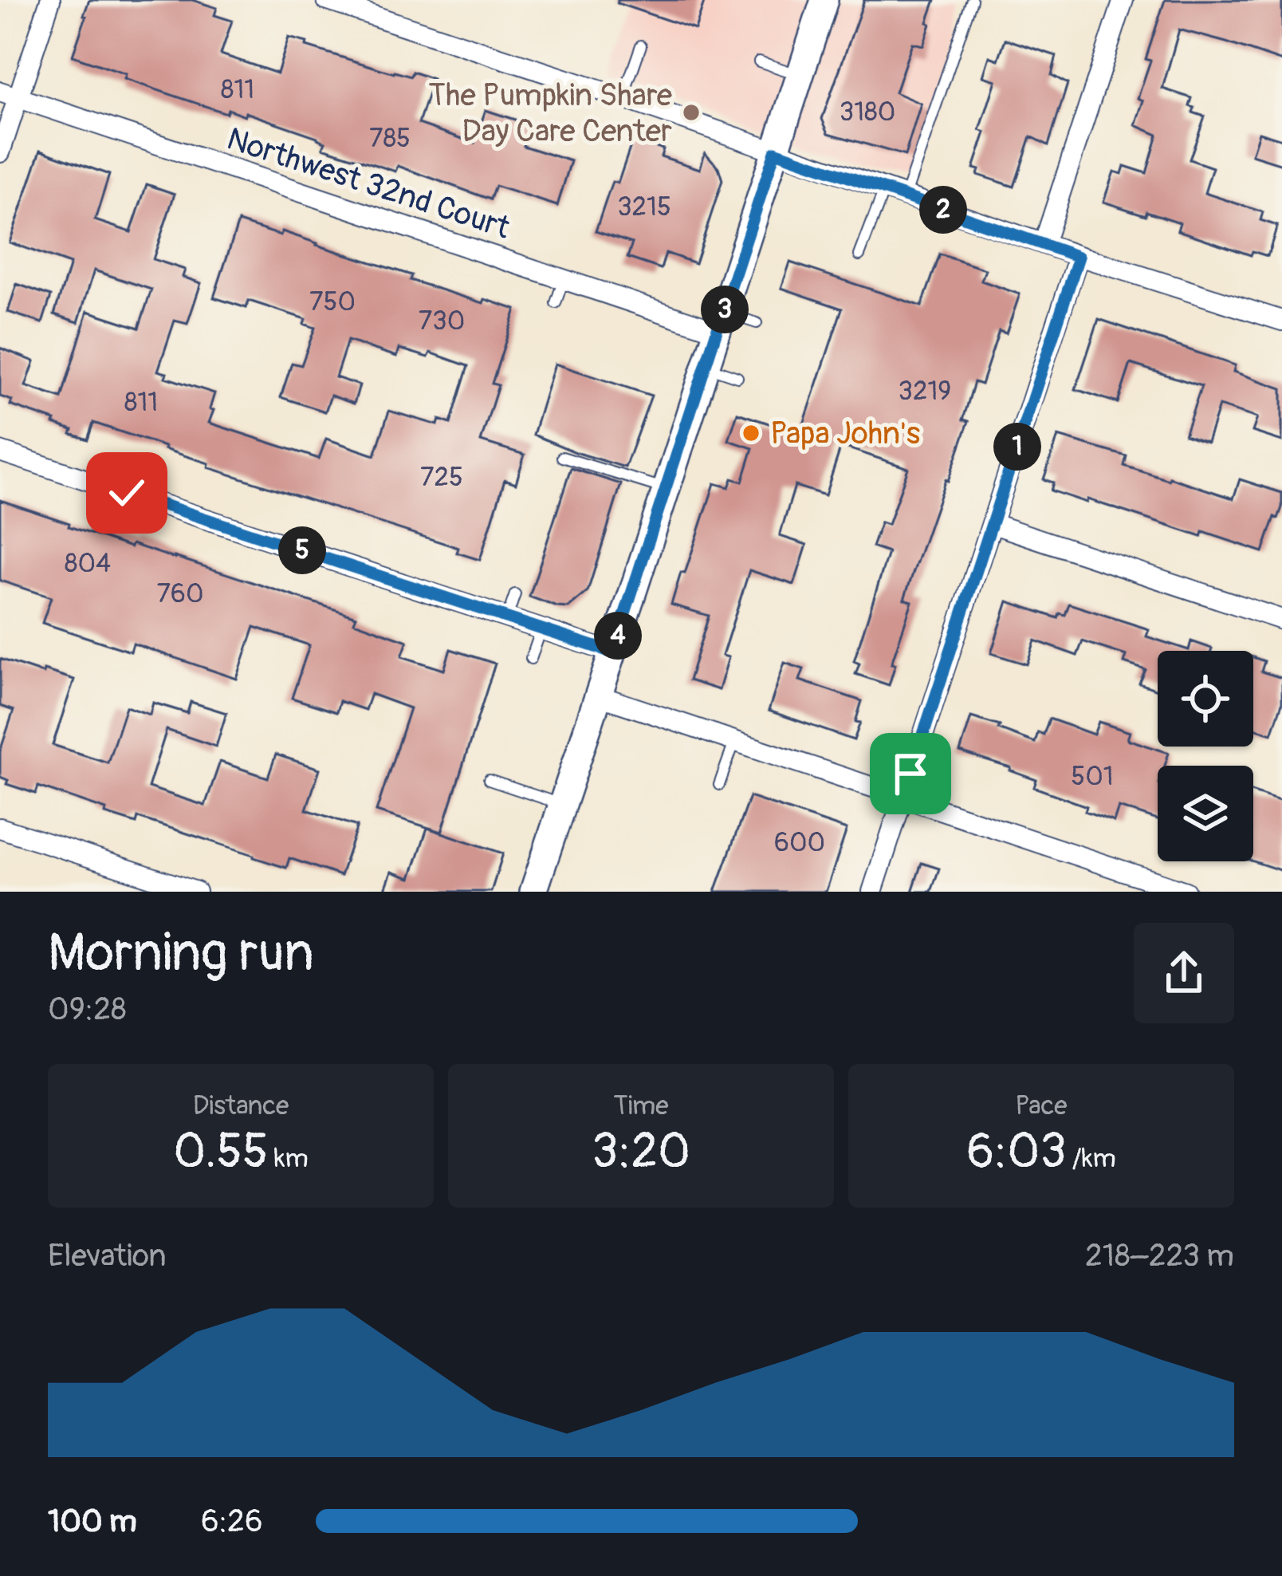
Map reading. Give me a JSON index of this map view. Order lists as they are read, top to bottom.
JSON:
{
  "streets": {
    "street": ["Northwest 32nd Court"]
  },
  "places": ["The Pumpkin Share Day Care Center", "Papa John's"],
  "house_numbers": [
    "811",
    "3180",
    "785",
    "3215",
    "750",
    "730",
    "3219",
    "811",
    "725",
    "804",
    "760",
    "501",
    "600"
  ],
  "page": {
    "pins": [
      "2",
      "3",
      "1",
      "5",
      "4"
    ],
    "heading": ["Morning run", "09:28"],
    "stats": [
      ["Distance", "0.55 km"],
      ["Time", "3:20"],
      ["Pace", "6:03 /km"]
    ],
    "chart": ["Elevation", "218–223 m"],
    "list": [
      {
        "name": "100 m",
        "note": "6:26"
      }
    ]
  }
}
